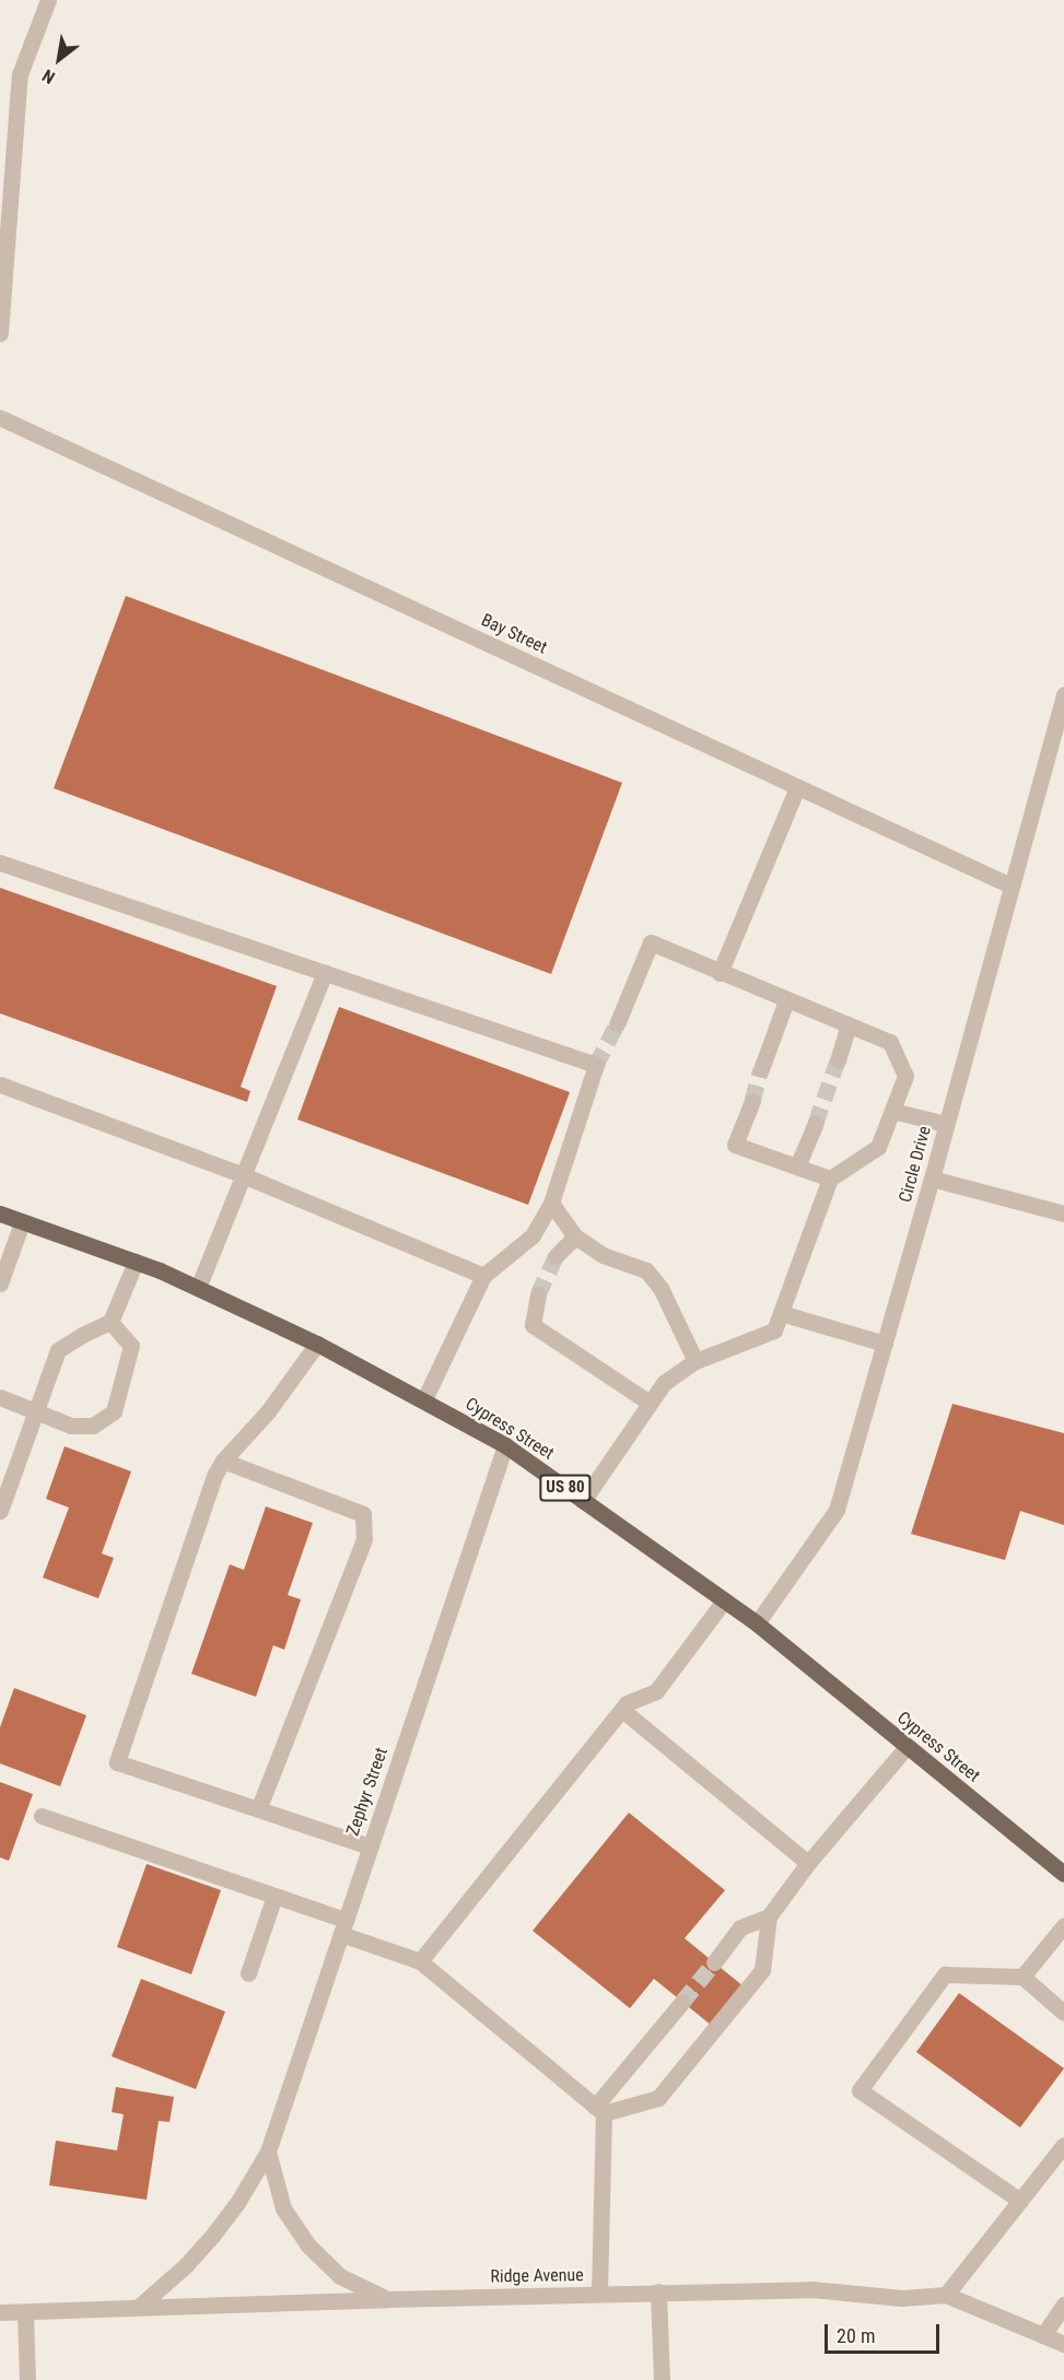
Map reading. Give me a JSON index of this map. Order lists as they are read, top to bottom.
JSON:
{
  "streets": {
    "main road": ["Cypress Street", "US 80"],
    "street": [
      "Bay Street",
      "Circle Drive",
      "Zephyr Street",
      "Ridge Avenue"
    ]
  },
  "crossings": [
    ["Bay Street", "Circle Drive"],
    ["Circle Drive", "Cypress Street"],
    ["Cypress Street", "Zephyr Street"],
    ["Zephyr Street", "Ridge Avenue"]
  ],
  "scale_bar": "20 m",
  "north": "bottom left"
}
